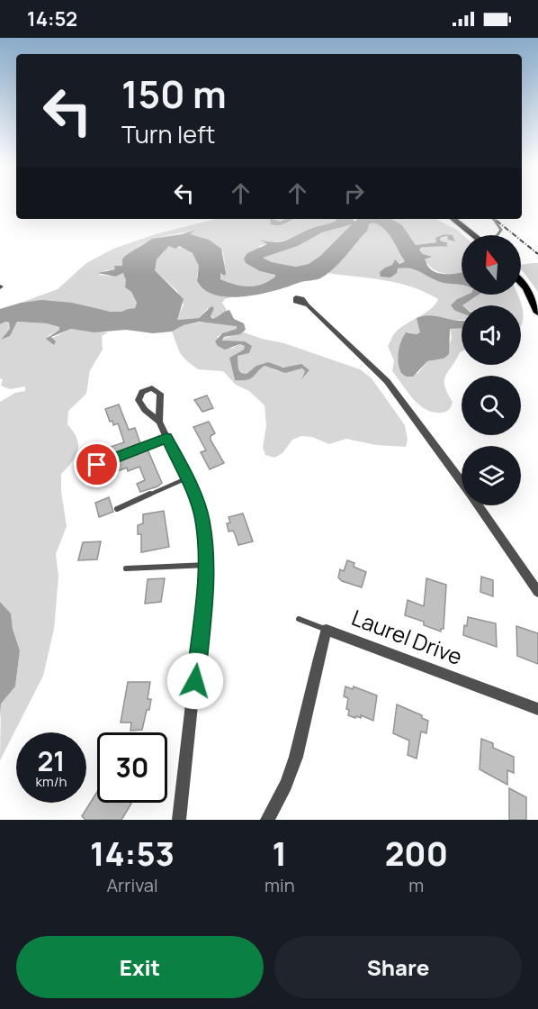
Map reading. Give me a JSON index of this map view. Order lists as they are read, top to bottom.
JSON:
{
  "streets": {
    "street": ["Laurel Drive"]
  },
  "north": "top",
  "page": {
    "status": "14:52",
    "turn": ["150 m", "Turn left"],
    "speed": "21 km/h",
    "limit": "30",
    "eta": [
      "14:53",
      "Arrival",
      "1",
      "min",
      "200",
      "m"
    ],
    "buttons": ["Exit", "Share"]
  }
}
